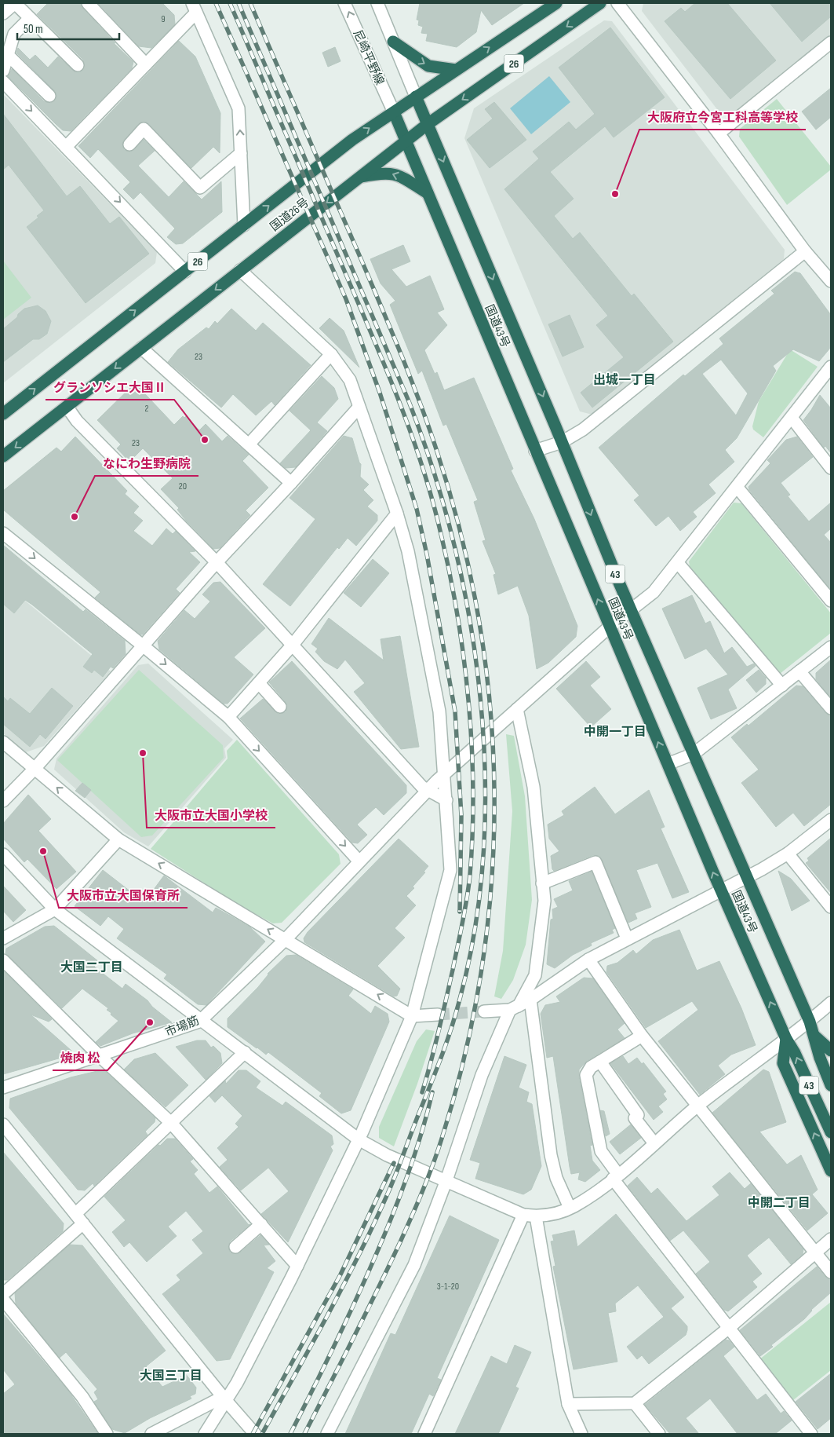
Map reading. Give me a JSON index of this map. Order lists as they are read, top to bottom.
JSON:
{
  "streets": {
    "highway": [
      "26",
      "国道26号",
      "国道43号",
      "43"
    ],
    "street": ["尼崎平野線", "市場筋"]
  },
  "crossings": [
    ["尼崎平野線", "国道26号"],
    ["尼崎平野線", "国道43号"],
    ["国道26号", "国道43号"],
    ["国道43号", "市場筋"]
  ],
  "districts": [
    "出城一丁目",
    "中開一丁目",
    "大国二丁目",
    "中開二丁目",
    "大国三丁目"
  ],
  "places": [
    "大阪府立今宮工科高等学校",
    "グランソシエ大国Ⅱ",
    "なにわ生野病院",
    "大阪市立大国小学校",
    "大阪市立大国保育所",
    "焼肉 松"
  ],
  "house_numbers": [
    "9",
    "23",
    "2",
    "23",
    "20",
    "3-1-20"
  ],
  "scale_bar": "50 m"
}
